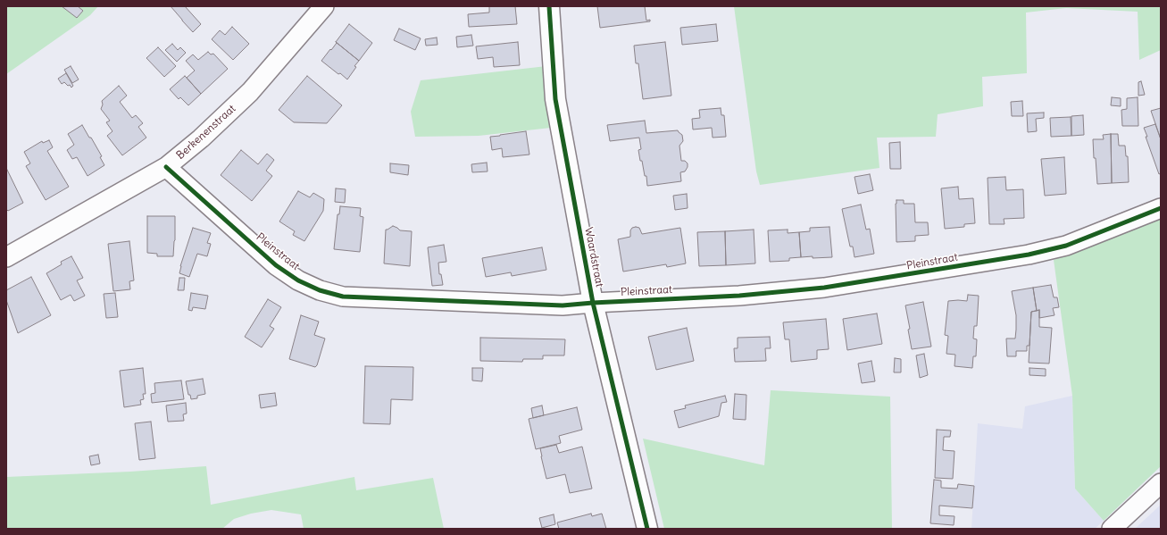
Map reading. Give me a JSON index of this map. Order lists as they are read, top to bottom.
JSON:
{
  "streets": {
    "street": ["Berkenenstraat", "Pleinstraat", "Waardstraat"]
  },
  "crossings": [
    ["Berkenenstraat", "Pleinstraat"],
    ["Pleinstraat", "Waardstraat"]
  ]
}
